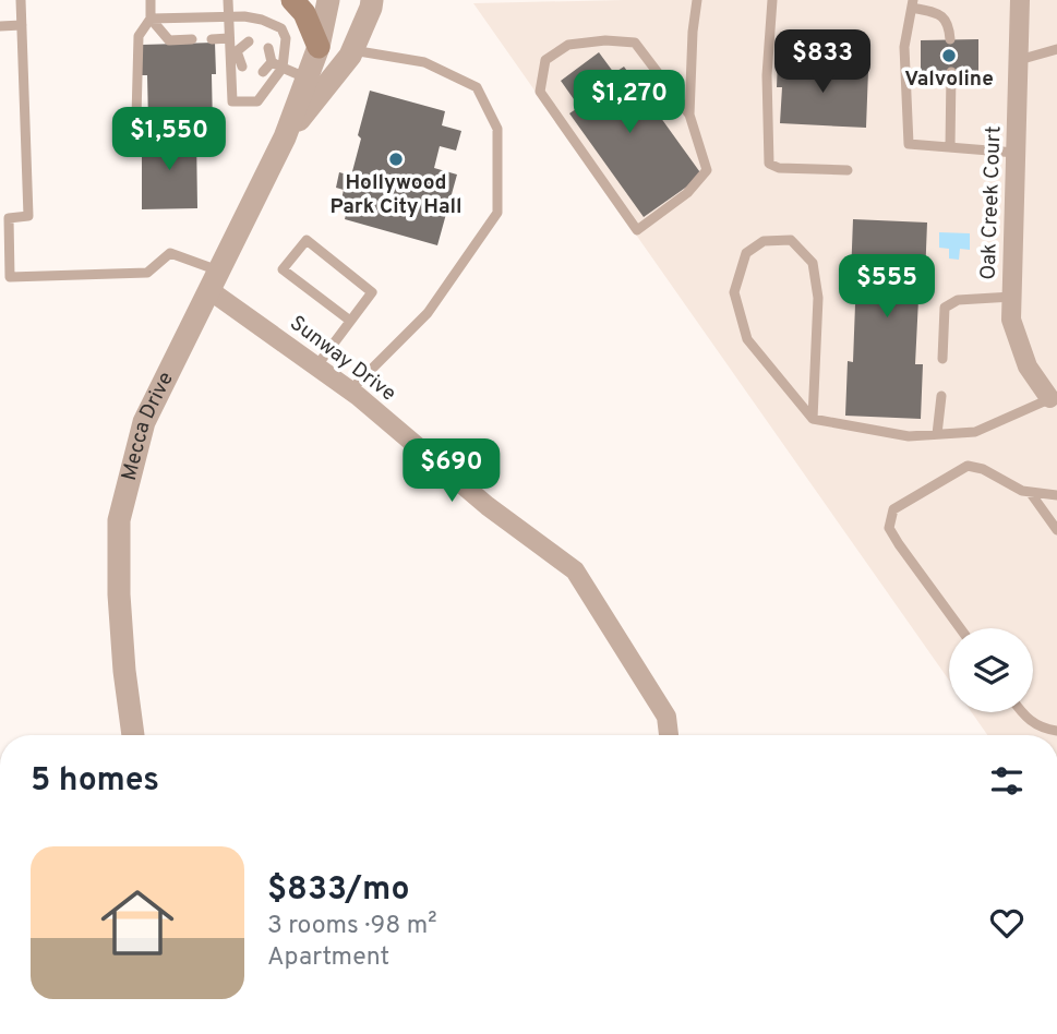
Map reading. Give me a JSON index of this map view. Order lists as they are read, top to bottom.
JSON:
{
  "streets": {
    "street": ["Oak Creek Court", "Sunway Drive", "Mecca Drive"]
  },
  "crossings": [
    ["Sunway Drive", "Mecca Drive"]
  ],
  "places": ["Valvoline", "Hollywood Park City Hall"],
  "page": {
    "price": [
      "$833",
      "$1,270",
      "$1,550",
      "$555",
      "$690"
    ],
    "heading": "5 homes",
    "list": [
      {
        "name": "$833/mo",
        "note": "3 rooms · 98 m² · Apartment"
      }
    ]
  }
}
